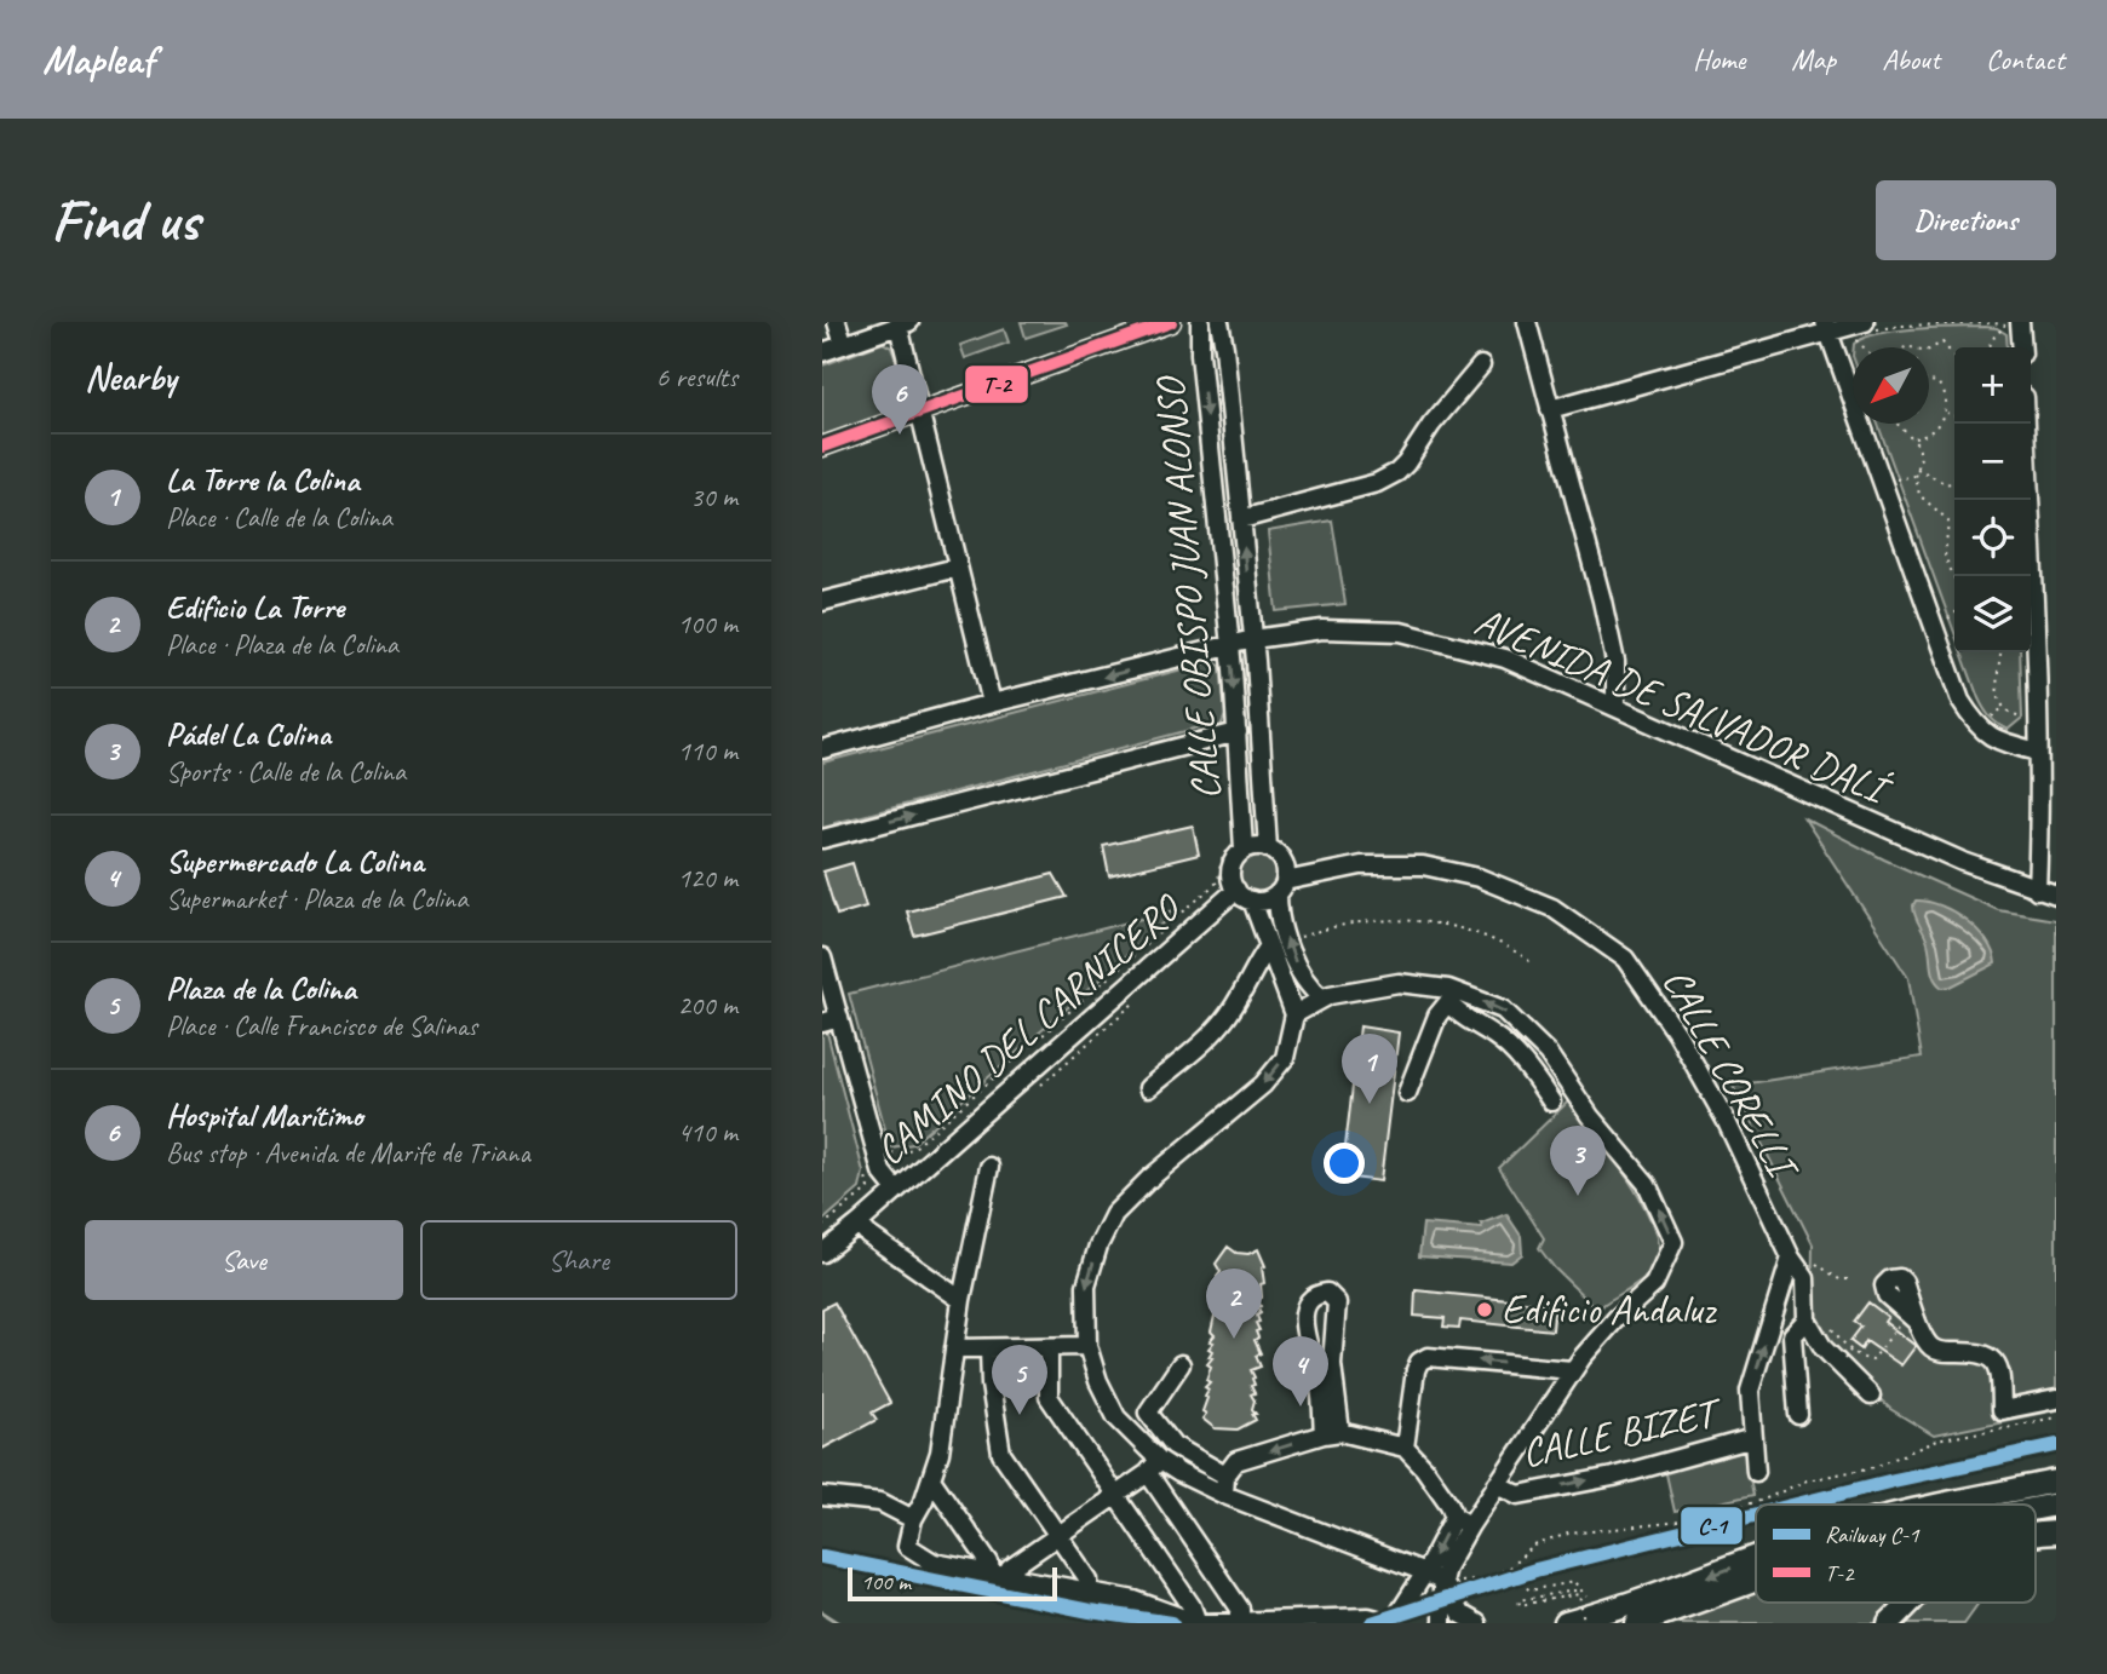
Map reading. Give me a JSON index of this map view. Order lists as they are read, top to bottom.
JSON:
{
  "streets": {
    "street": [
      "CALLE OBISPO JUAN ALONSO",
      "AVENIDA DE SALVADOR DALÍ",
      "CAMINO DEL CARNICERO",
      "CALLE CORELLI",
      "CALLE BIZET"
    ]
  },
  "crossings": [
    ["CALLE OBISPO JUAN ALONSO", "AVENIDA DE SALVADOR DALÍ"],
    ["CALLE OBISPO JUAN ALONSO", "CAMINO DEL CARNICERO"],
    ["CALLE OBISPO JUAN ALONSO", "CALLE CORELLI"],
    ["CAMINO DEL CARNICERO", "CALLE CORELLI"]
  ],
  "one_way": ["CALLE BIZET"],
  "places": ["Edificio Andaluz"],
  "lines": ["transit line T-2", "rail line C-1"],
  "legend": ["Railway C-1", "T-2"],
  "scale_bar": "100 m",
  "north": "bottom left",
  "page": {
    "header": "Mapleaf",
    "nav": [
      "Home",
      "Map",
      "About",
      "Contact"
    ],
    "buttons": [
      "Directions",
      ["Save", "Share"]
    ],
    "title": "Find us",
    "heading": ["Nearby", "6 results"],
    "map_buttons": ["+", "−"],
    "pins": [
      "6",
      "1",
      "3",
      "2",
      "4",
      "5"
    ],
    "list": [
      {
        "mark": "1",
        "name": "La Torre la Colina",
        "note": "Place · Calle de la Colina",
        "value": "30 m"
      },
      {
        "mark": "2",
        "name": "Edificio La Torre",
        "note": "Place · Plaza de la Colina",
        "value": "100 m"
      },
      {
        "mark": "3",
        "name": "Pádel La Colina",
        "note": "Sports · Calle de la Colina",
        "value": "110 m"
      },
      {
        "mark": "4",
        "name": "Supermercado La Colina",
        "note": "Supermarket · Plaza de la Colina",
        "value": "120 m"
      },
      {
        "mark": "5",
        "name": "Plaza de la Colina",
        "note": "Place · Calle Francisco de Salinas",
        "value": "200 m"
      },
      {
        "mark": "6",
        "name": "Hospital Marítimo",
        "note": "Bus stop · Avenida de Marife de Triana",
        "value": "410 m"
      }
    ],
    "scale": "100 m"
  }
}
